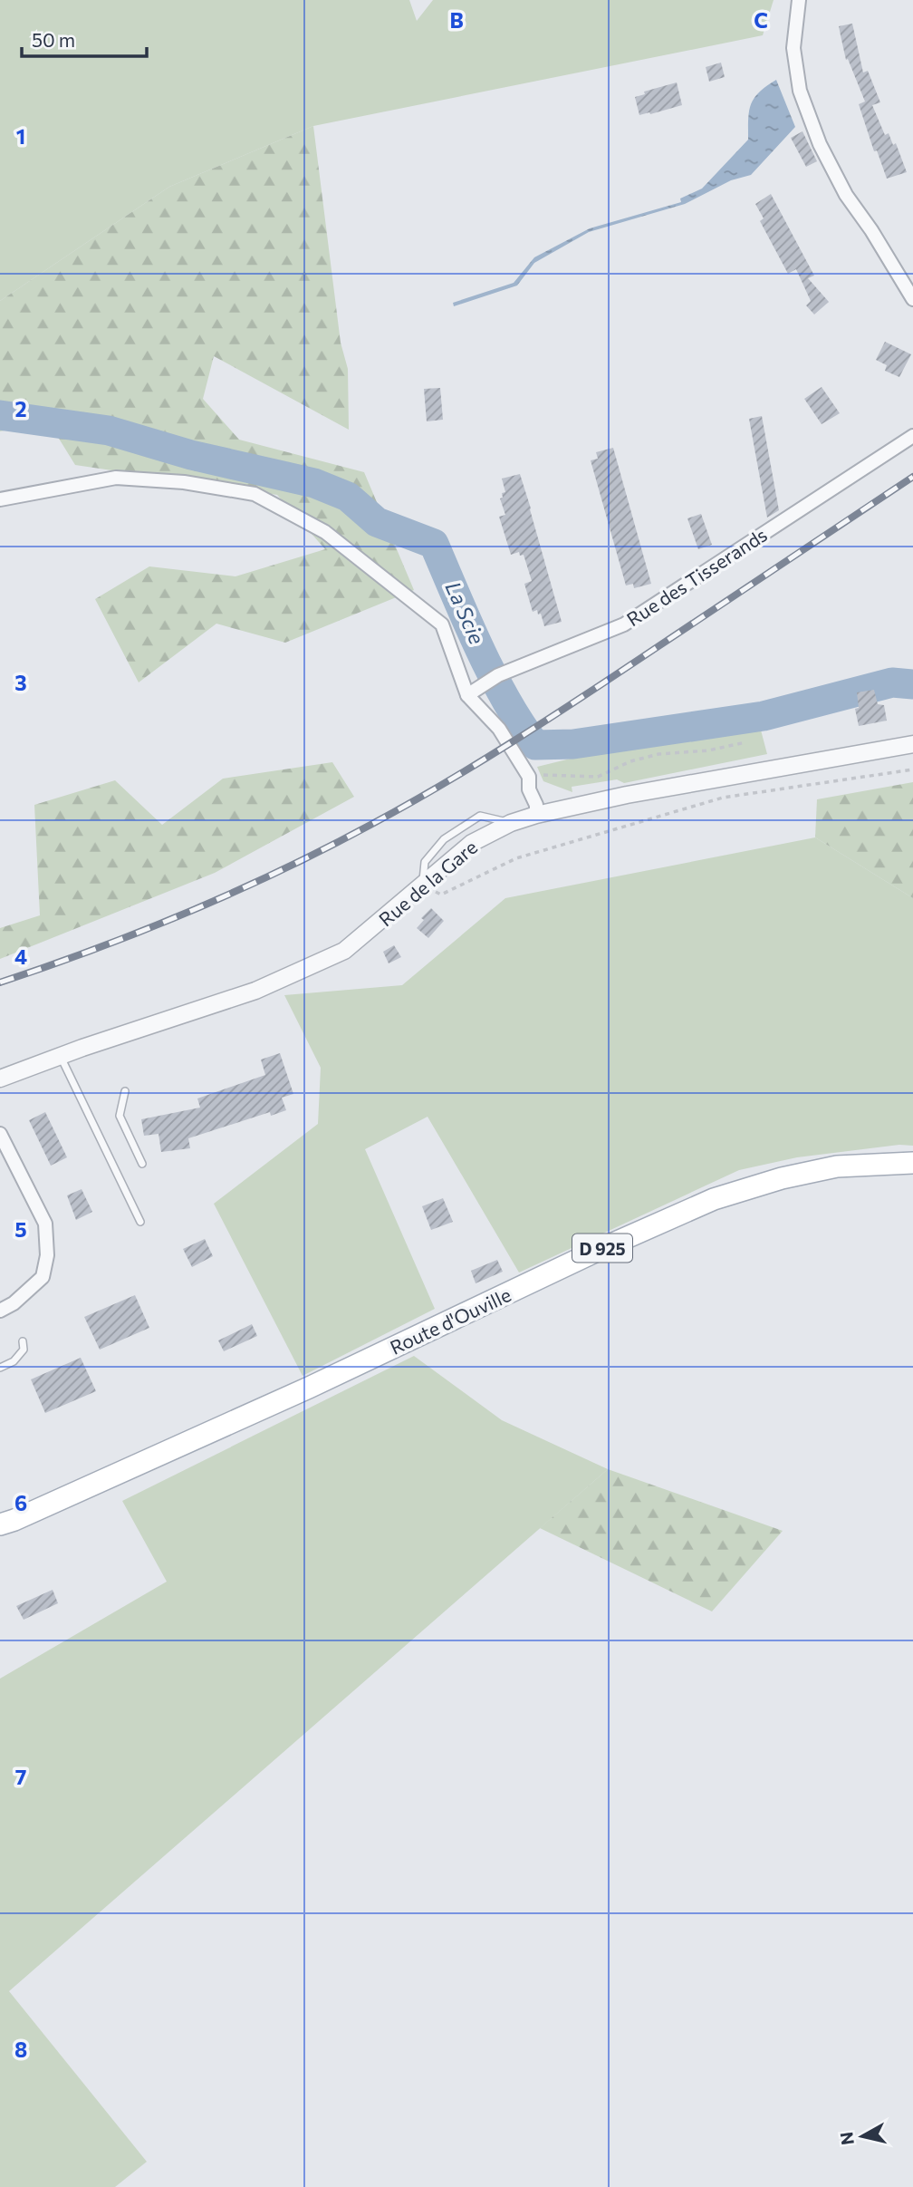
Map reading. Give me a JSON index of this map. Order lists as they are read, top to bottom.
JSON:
{
  "streets": {
    "main road": ["D 925", "Route d'Ouville"],
    "street": ["Rue des Tisserands", "Rue de la Gare"]
  },
  "water": ["La Scie"],
  "scale_bar": "50 m",
  "north": "left",
  "grid": {
    "columns": ["B", "C"],
    "rows": [
      "1",
      "2",
      "3",
      "4",
      "5",
      "6",
      "7",
      "8"
    ]
  }
}
